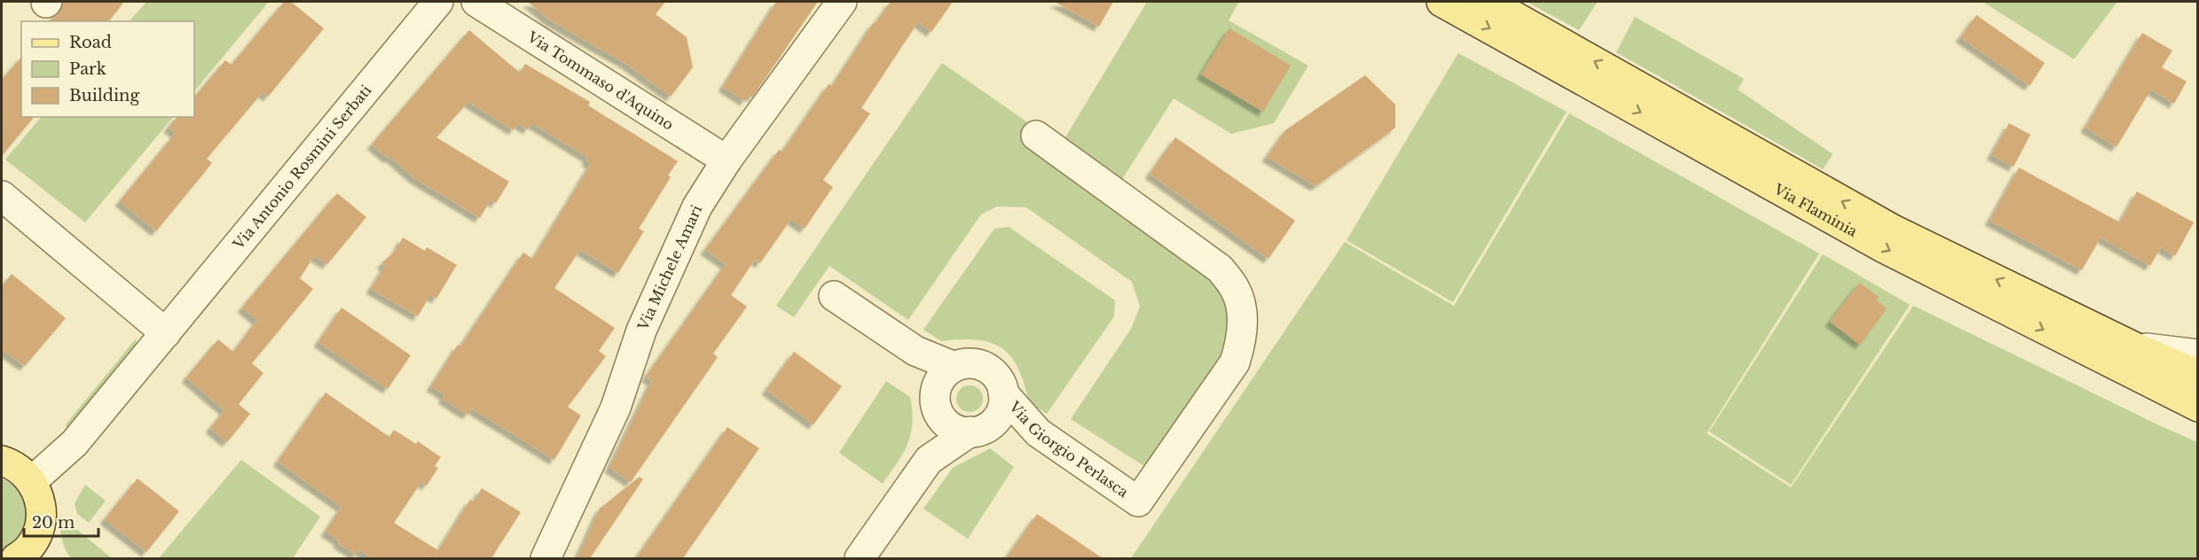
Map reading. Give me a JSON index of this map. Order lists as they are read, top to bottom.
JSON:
{
  "streets": {
    "main road": ["Via Flaminia"],
    "street": [
      "Via Tommaso d'Aquino",
      "Via Antonio Rosmini Serbati",
      "Via Michele Amari",
      "Via Giorgio Perlasca"
    ]
  },
  "crossings": [
    ["Via Tommaso d'Aquino", "Via Michele Amari"]
  ],
  "legend": ["Road", "Park", "Building"],
  "scale_bar": "20 m"
}
